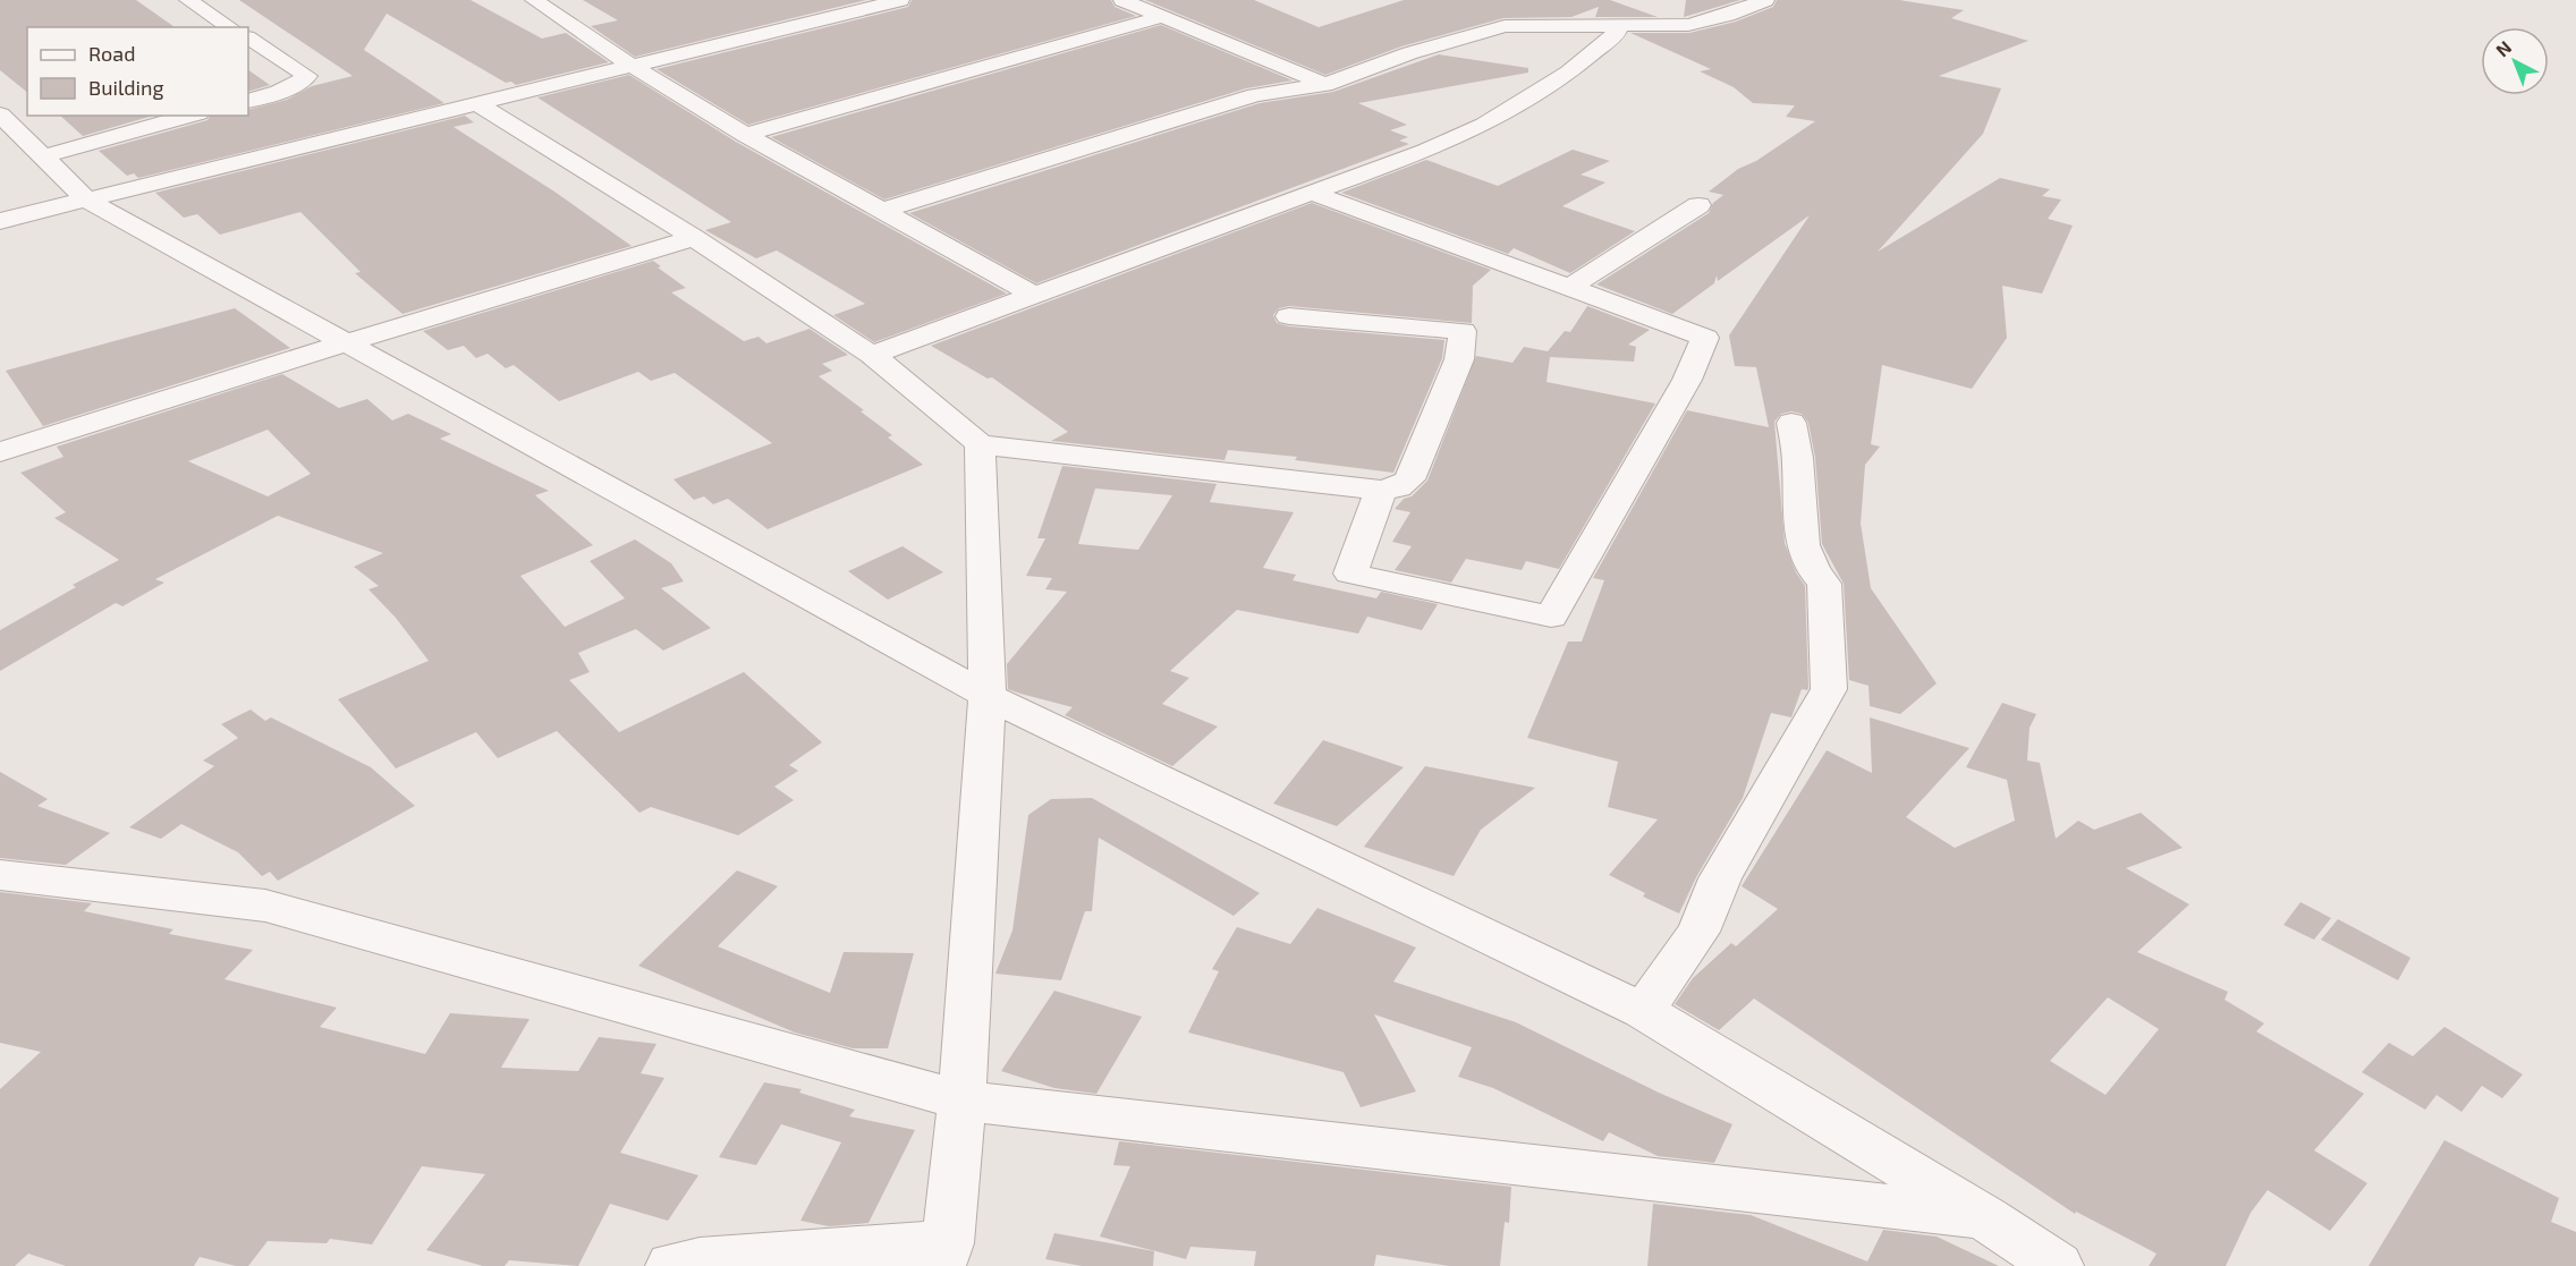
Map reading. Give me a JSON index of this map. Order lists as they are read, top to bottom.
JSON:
{
  "legend": ["Road", "Building"],
  "north": "top left"
}
